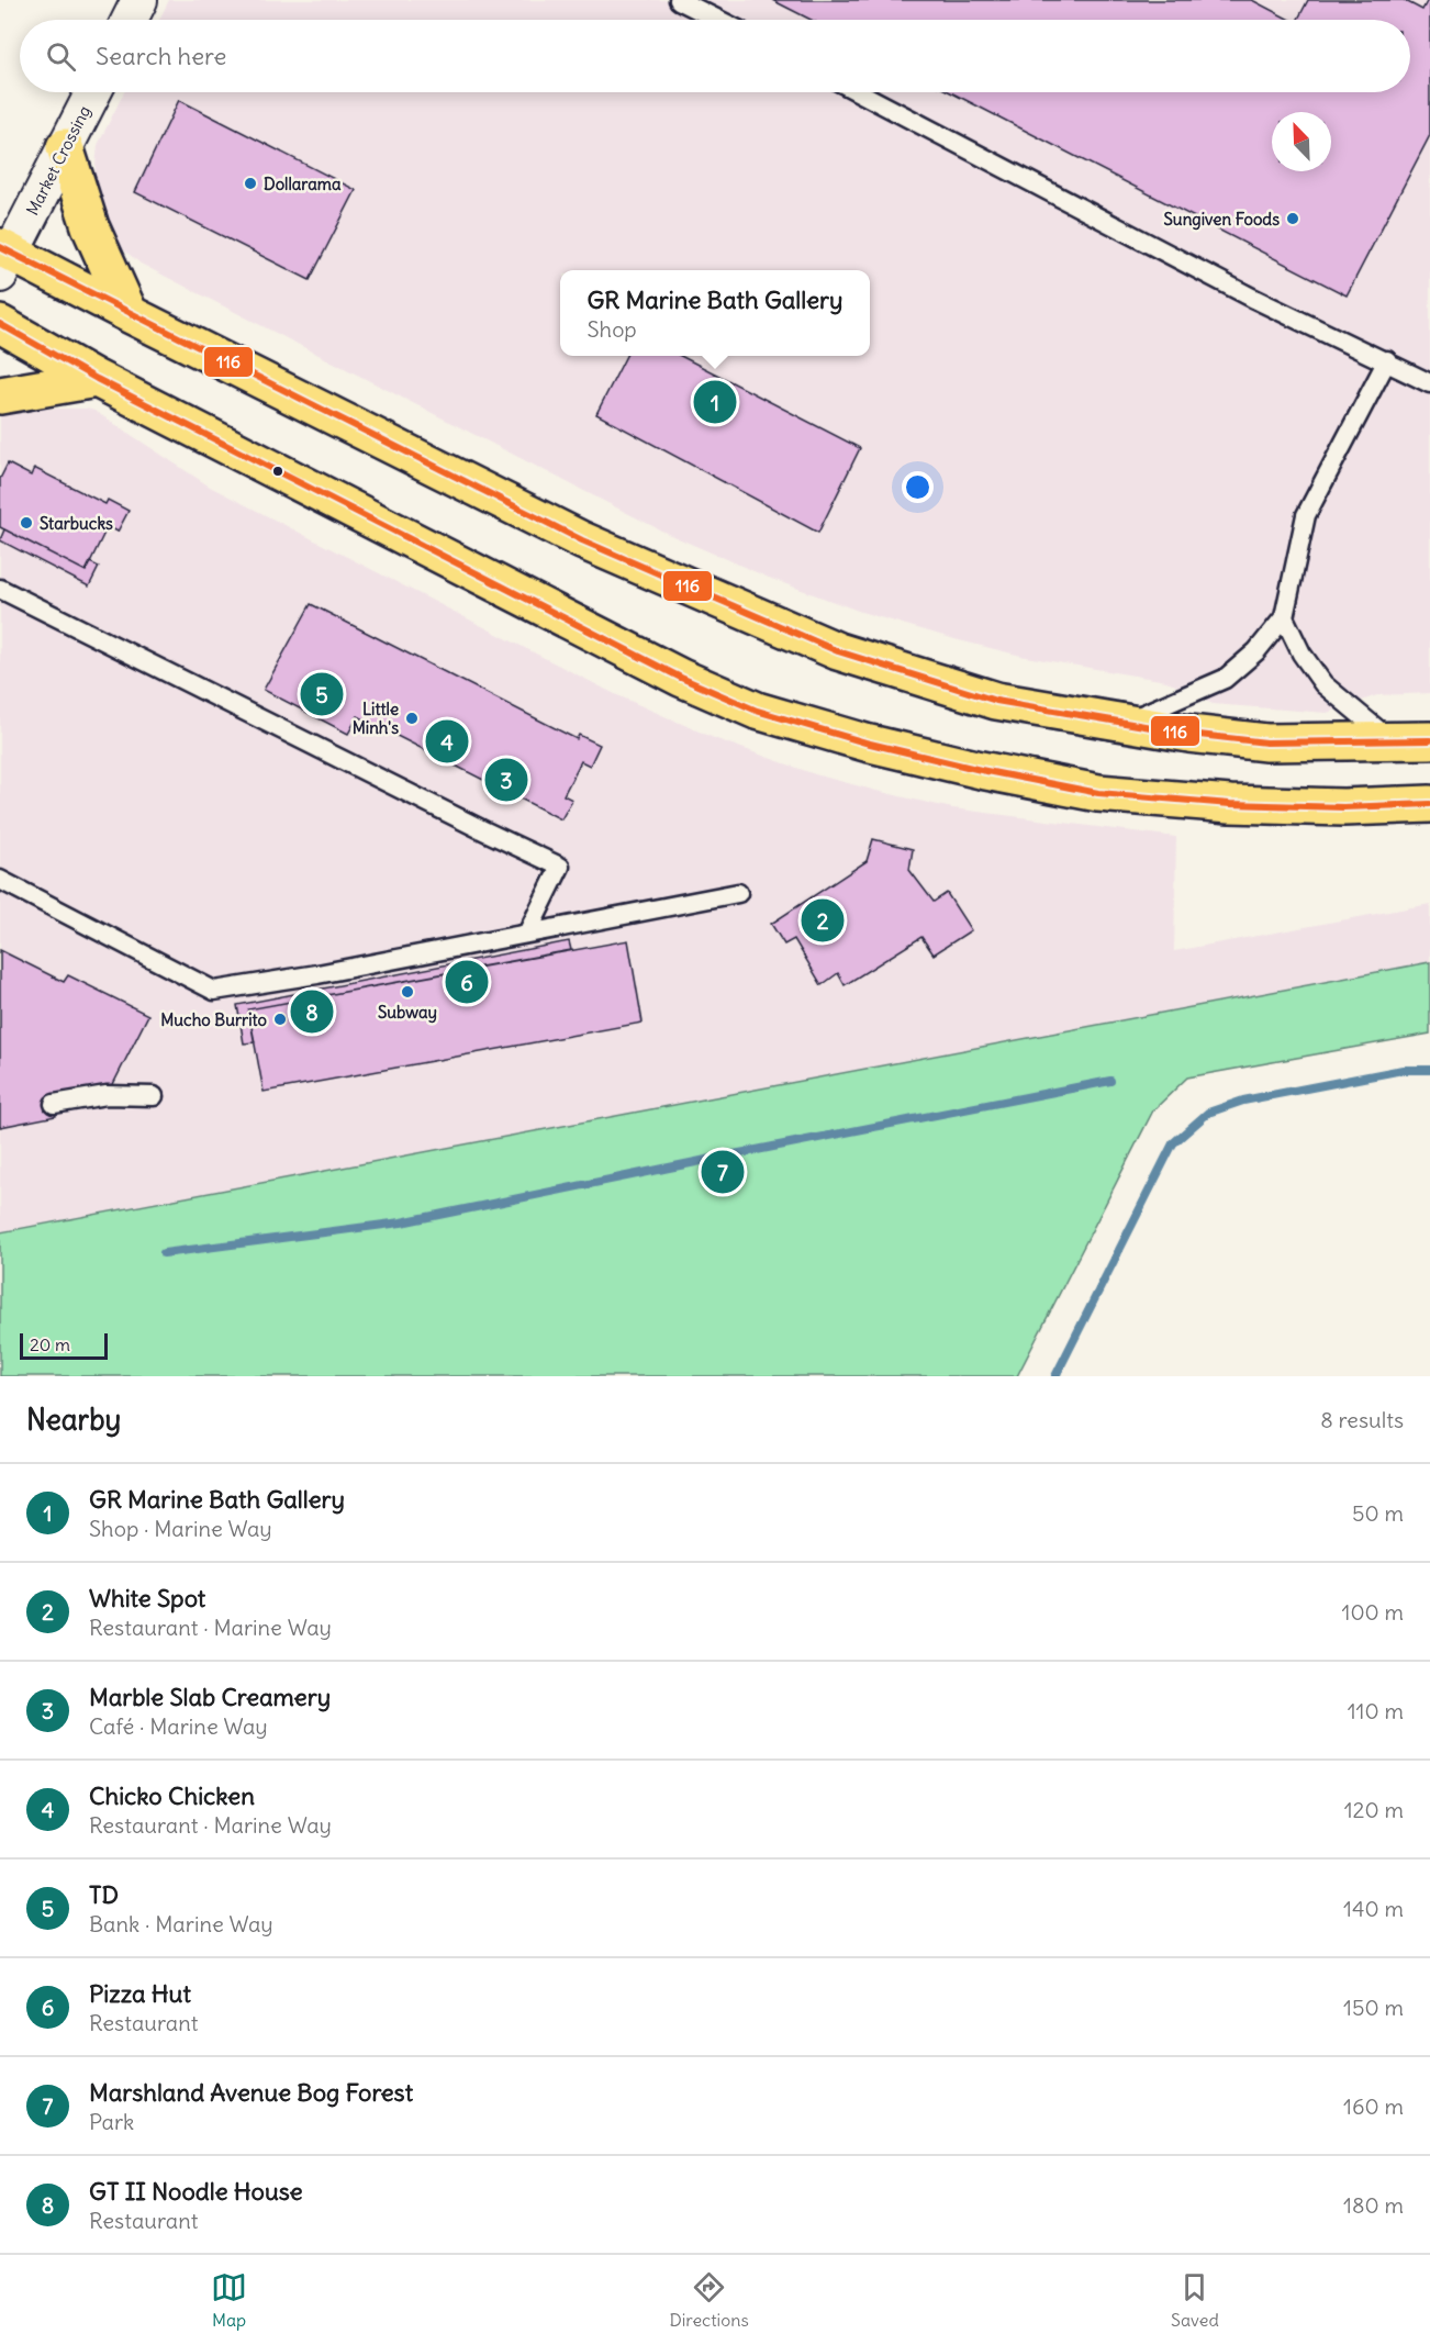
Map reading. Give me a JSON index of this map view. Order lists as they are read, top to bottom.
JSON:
{
  "streets": {
    "street": ["Market Crossing"]
  },
  "places": [
    "Dollarama",
    "Sungiven Foods",
    "Starbucks",
    "Little Minh's",
    "Subway",
    "Mucho Burrito"
  ],
  "lines": ["transit line 116"],
  "scale_bar": "20 m",
  "north": "top left",
  "page": {
    "search": "Search here",
    "popup": ["GR Marine Bath Gallery", "Shop"],
    "pins": [
      "1",
      "5",
      "4",
      "3",
      "2",
      "6",
      "8",
      "7"
    ],
    "scale": "20 m",
    "heading": ["Nearby", "8 results"],
    "list": [
      {
        "mark": "1",
        "name": "GR Marine Bath Gallery",
        "note": "Shop · Marine Way",
        "value": "50 m"
      },
      {
        "mark": "2",
        "name": "White Spot",
        "note": "Restaurant · Marine Way",
        "value": "100 m"
      },
      {
        "mark": "3",
        "name": "Marble Slab Creamery",
        "note": "Café · Marine Way",
        "value": "110 m"
      },
      {
        "mark": "4",
        "name": "Chicko Chicken",
        "note": "Restaurant · Marine Way",
        "value": "120 m"
      },
      {
        "mark": "5",
        "name": "TD",
        "note": "Bank · Marine Way",
        "value": "140 m"
      },
      {
        "mark": "6",
        "name": "Pizza Hut",
        "note": "Restaurant",
        "value": "150 m"
      },
      {
        "mark": "7",
        "name": "Marshland Avenue Bog Forest",
        "note": "Park",
        "value": "160 m"
      },
      {
        "mark": "8",
        "name": "GT II Noodle House",
        "note": "Restaurant",
        "value": "180 m"
      }
    ],
    "nav": ["Map", "Directions", "Saved"]
  }
}
